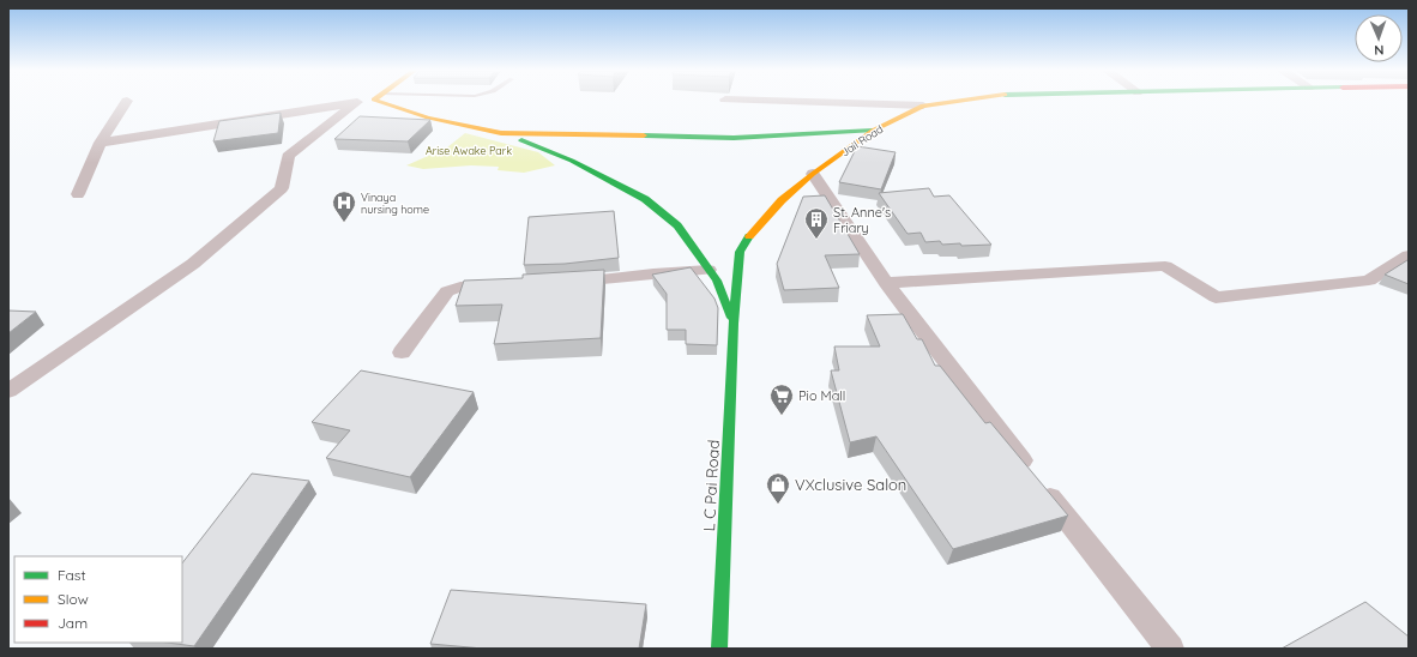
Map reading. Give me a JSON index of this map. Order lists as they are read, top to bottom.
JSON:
{
  "streets": {
    "street": ["Jail Road", "L C Pai Road"]
  },
  "crossings": [
    ["Jail Road", "L C Pai Road"]
  ],
  "parks": ["Arise Awake Park"],
  "places": {
    "hospital": ["Vinaya nursing home"],
    "building": ["St. Anne's Friary"],
    "supermarket": ["Pio Mall"],
    "shop": ["VXclusive Salon"]
  },
  "legend": ["Fast", "Slow", "Jam"],
  "north": "bottom"
}
